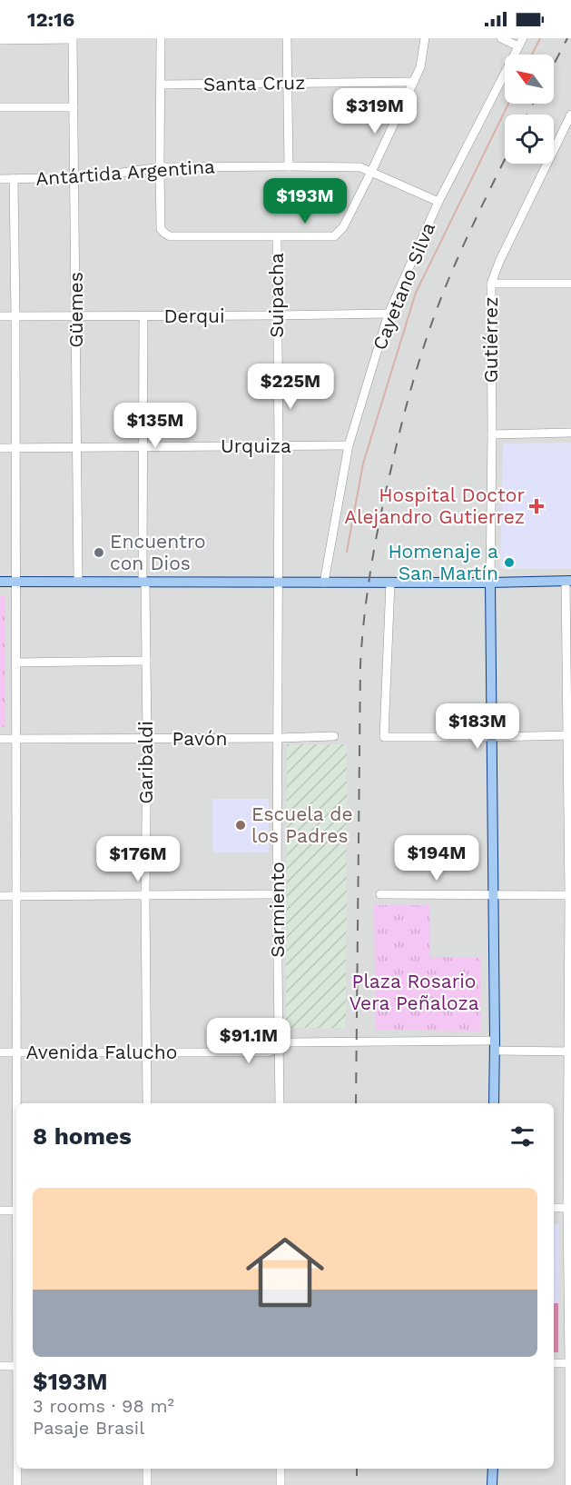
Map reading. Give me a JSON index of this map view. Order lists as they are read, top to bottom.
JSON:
{
  "streets": {
    "street": [
      "Santa Cruz",
      "Antártida Argentina",
      "Cayetano Silva",
      "Suipacha",
      "Güemes",
      "Derqui",
      "Gutiérrez",
      "Urquiza",
      "Pavón",
      "Garibaldi",
      "Sarmiento",
      "Avenida Falucho"
    ]
  },
  "crossings": [
    ["Antártida Argentina", "Cayetano Silva"],
    ["Antártida Argentina", "Güemes"],
    ["Cayetano Silva", "Derqui"],
    ["Cayetano Silva", "Urquiza"],
    ["Suipacha", "Derqui"],
    ["Suipacha", "Urquiza"],
    ["Suipacha", "Sarmiento"],
    ["Güemes", "Derqui"],
    ["Güemes", "Urquiza"],
    ["Derqui", "Garibaldi"],
    ["Urquiza", "Garibaldi"],
    ["Pavón", "Garibaldi"],
    ["Pavón", "Sarmiento"],
    ["Garibaldi", "Avenida Falucho"],
    ["Sarmiento", "Avenida Falucho"]
  ],
  "parks": ["Plaza Rosario Vera Peñaloza"],
  "places": {
    "health": ["Hospital Doctor Alejandro Gutierrez"],
    "other": ["Encuentro con Dios", "Homenaje a San Martín", "Escuela de los Padres"]
  },
  "north": "top left",
  "page": {
    "status": "12:16",
    "price": [
      "$319M",
      "$193M",
      "$225M",
      "$135M",
      "$183M",
      "$194M",
      "$176M",
      "$91.1M"
    ],
    "heading": "8 homes",
    "list": [
      {
        "name": "$193M",
        "note": "3 rooms · 98 m² · Pasaje Brasil"
      }
    ]
  }
}
